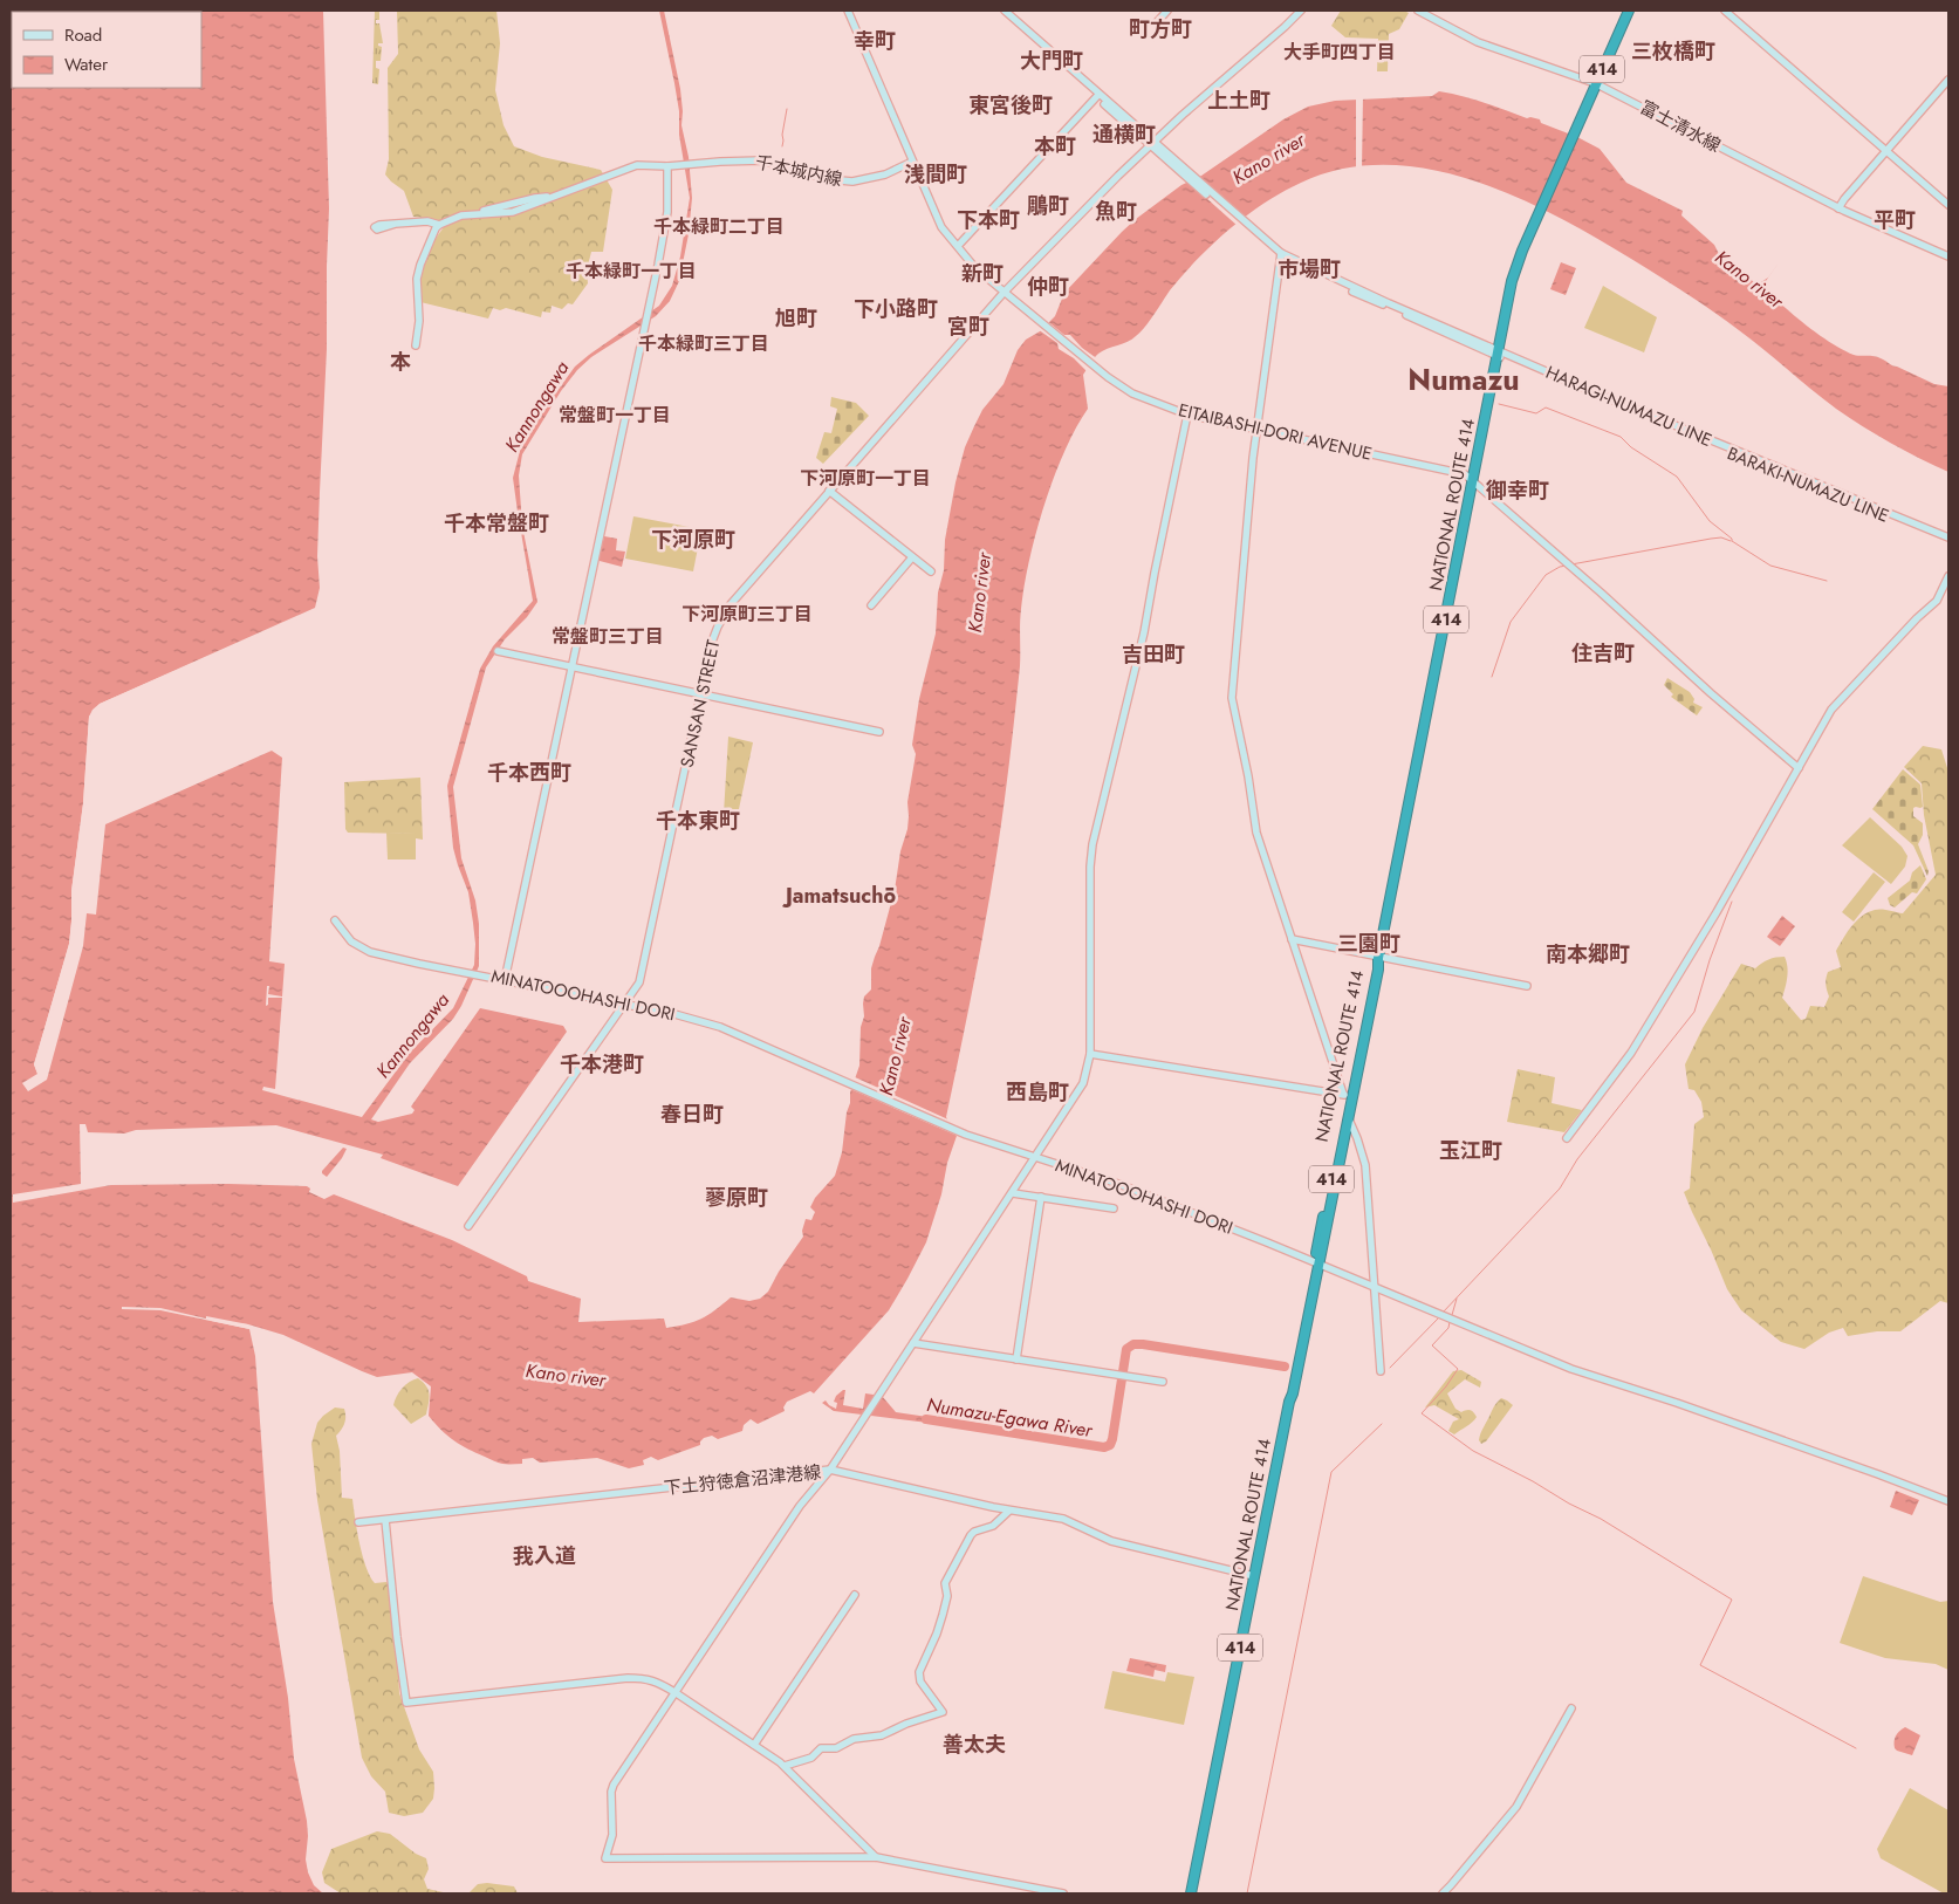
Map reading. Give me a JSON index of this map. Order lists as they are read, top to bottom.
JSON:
{
  "streets": {
    "highway": ["414", "NATIONAL ROUTE 414"],
    "street": [
      "富士清水線",
      "千本城内線",
      "EITAIBASHI-DORI AVENUE",
      "BARAKI-NUMAZU LINE",
      "SANSAN STREET",
      "MINATOOOHASHI DORI",
      "下土狩徳倉沼津港線"
    ]
  },
  "crossings": [
    ["414", "富士清水線"],
    ["414", "NATIONAL ROUTE 414"],
    ["富士清水線", "NATIONAL ROUTE 414"],
    ["EITAIBASHI-DORI AVENUE", "NATIONAL ROUTE 414"],
    ["EITAIBASHI-DORI AVENUE", "SANSAN STREET"],
    ["BARAKI-NUMAZU LINE", "NATIONAL ROUTE 414"],
    ["BARAKI-NUMAZU LINE", "SANSAN STREET"],
    ["NATIONAL ROUTE 414", "MINATOOOHASHI DORI"],
    ["NATIONAL ROUTE 414", "下土狩徳倉沼津港線"],
    ["SANSAN STREET", "MINATOOOHASHI DORI"]
  ],
  "districts": [
    "町方町",
    "幸町",
    "大手町四丁目",
    "三枚橋町",
    "大門町",
    "上土町",
    "東宮後町",
    "通横町",
    "本町",
    "浅間町",
    "鵰町",
    "魚町",
    "下本町",
    "平町",
    "千本緑町二丁目",
    "市場町",
    "千本緑町一丁目",
    "新町",
    "仲町",
    "下小路町",
    "旭町",
    "宮町",
    "千本緑町三丁目",
    "本",
    "Numazu",
    "常盤町一丁目",
    "下河原町一丁目",
    "御幸町",
    "千本常盤町",
    "下河原町",
    "下河原町三丁目",
    "常盤町三丁目",
    "住吉町",
    "吉田町",
    "千本西町",
    "千本東町",
    "Jamatsuchō",
    "三園町",
    "南本郷町",
    "千本港町",
    "西島町",
    "春日町",
    "玉江町",
    "蓼原町",
    "我入道",
    "善太夫"
  ],
  "water": ["Kano river", "Kannongawa", "Numazu-Egawa River"],
  "legend": ["Road", "Water"]
}
